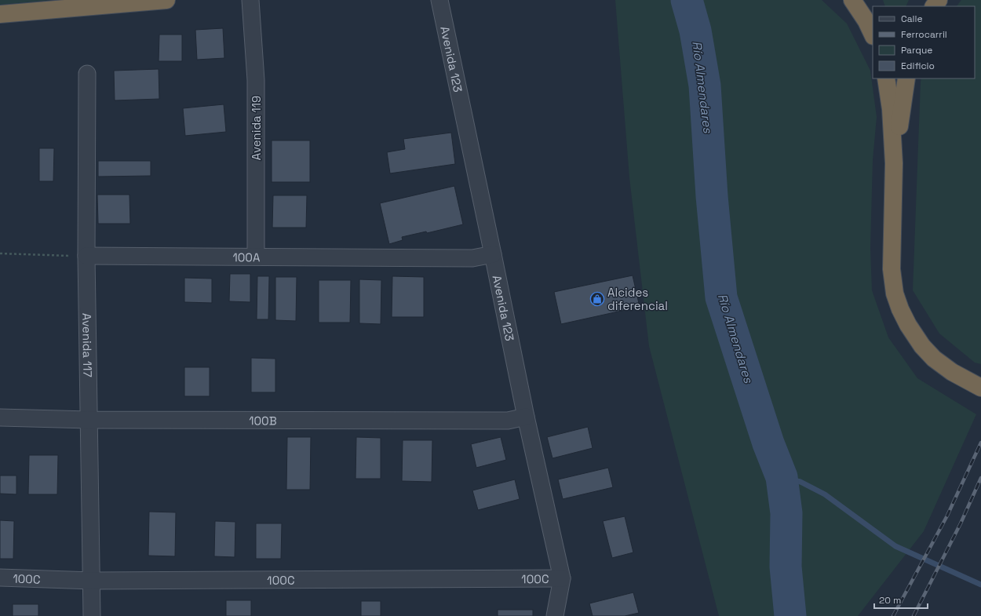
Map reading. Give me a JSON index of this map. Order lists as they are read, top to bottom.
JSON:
{
  "streets": {
    "street": [
      "Avenida 123",
      "Avenida 119",
      "100A",
      "Avenida 117",
      "100B",
      "100C"
    ]
  },
  "crossings": [
    ["Avenida 123", "100A"],
    ["Avenida 123", "100B"],
    ["Avenida 123", "100C"],
    ["Avenida 119", "100A"],
    ["100A", "Avenida 117"],
    ["Avenida 117", "100B"],
    ["Avenida 117", "100C"]
  ],
  "water": ["Río Almendares"],
  "places": {
    "shop": ["Alcides diferencial"]
  },
  "legend": [
    "Calle",
    "Ferrocarril",
    "Parque",
    "Edificio"
  ],
  "scale_bar": "20 m"
}
